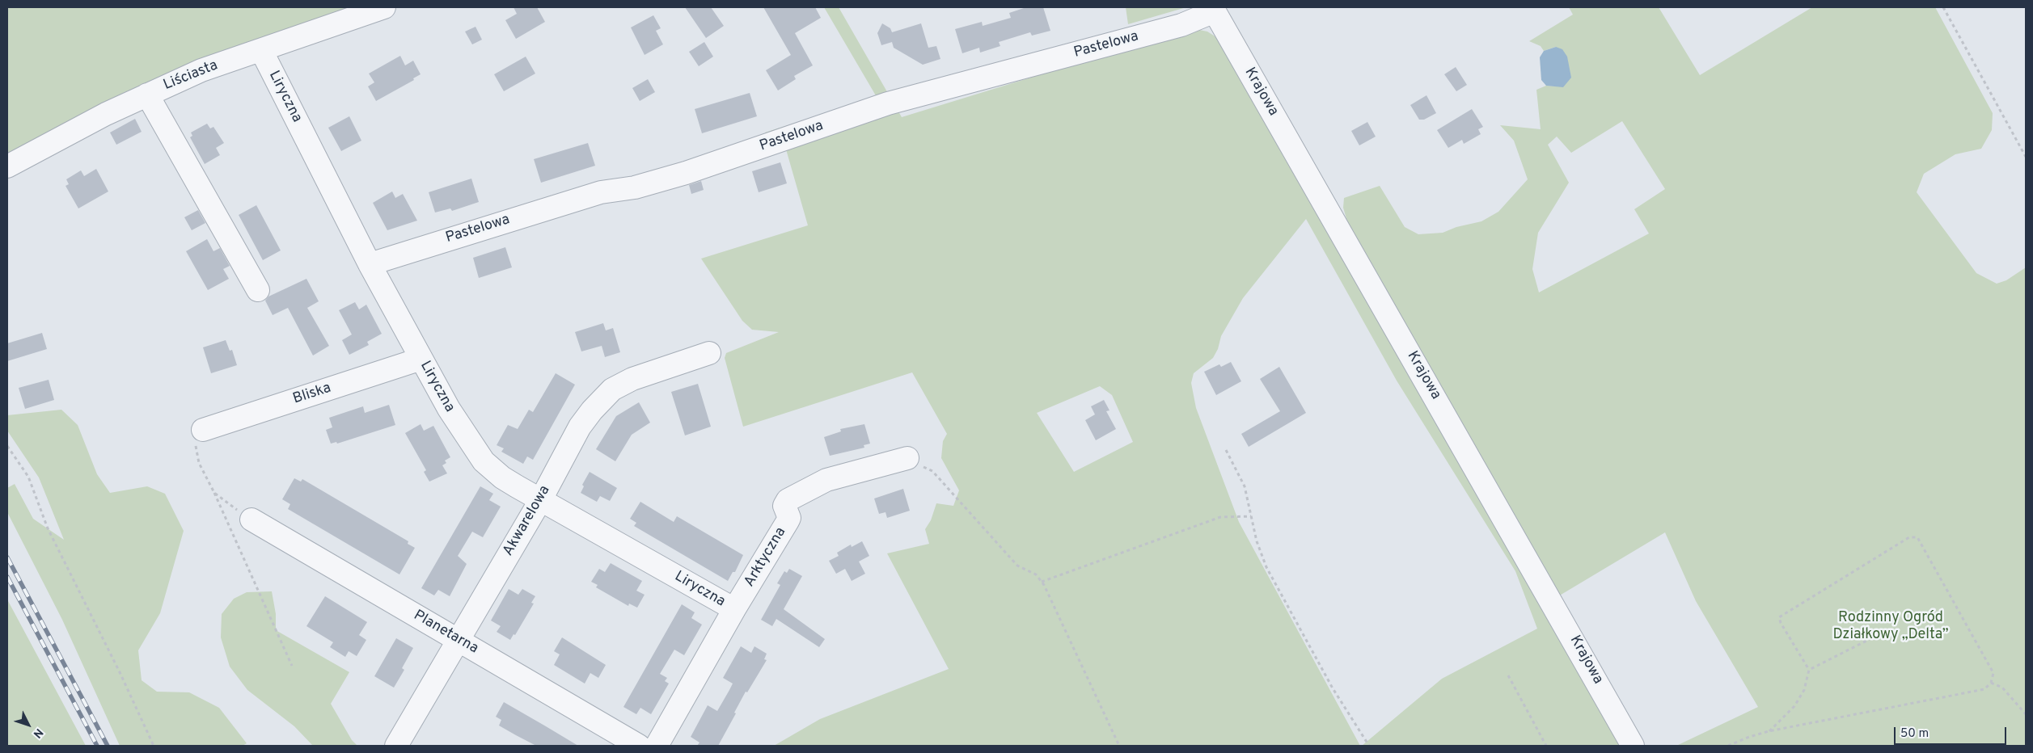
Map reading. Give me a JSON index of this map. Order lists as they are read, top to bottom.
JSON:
{
  "streets": {
    "street": [
      "Pastelowa",
      "Liściasta",
      "Krajowa",
      "Liryczna",
      "Bliska",
      "Akwarelowa",
      "Arktyczna",
      "Planetarna"
    ]
  },
  "crossings": [
    ["Pastelowa", "Krajowa"],
    ["Pastelowa", "Liryczna"],
    ["Liściasta", "Liryczna"],
    ["Liryczna", "Bliska"],
    ["Liryczna", "Akwarelowa"],
    ["Liryczna", "Arktyczna"],
    ["Akwarelowa", "Planetarna"]
  ],
  "parks": ["Rodzinny Ogród Działkowy „Delta”"],
  "scale_bar": "50 m",
  "north": "bottom right"
}
